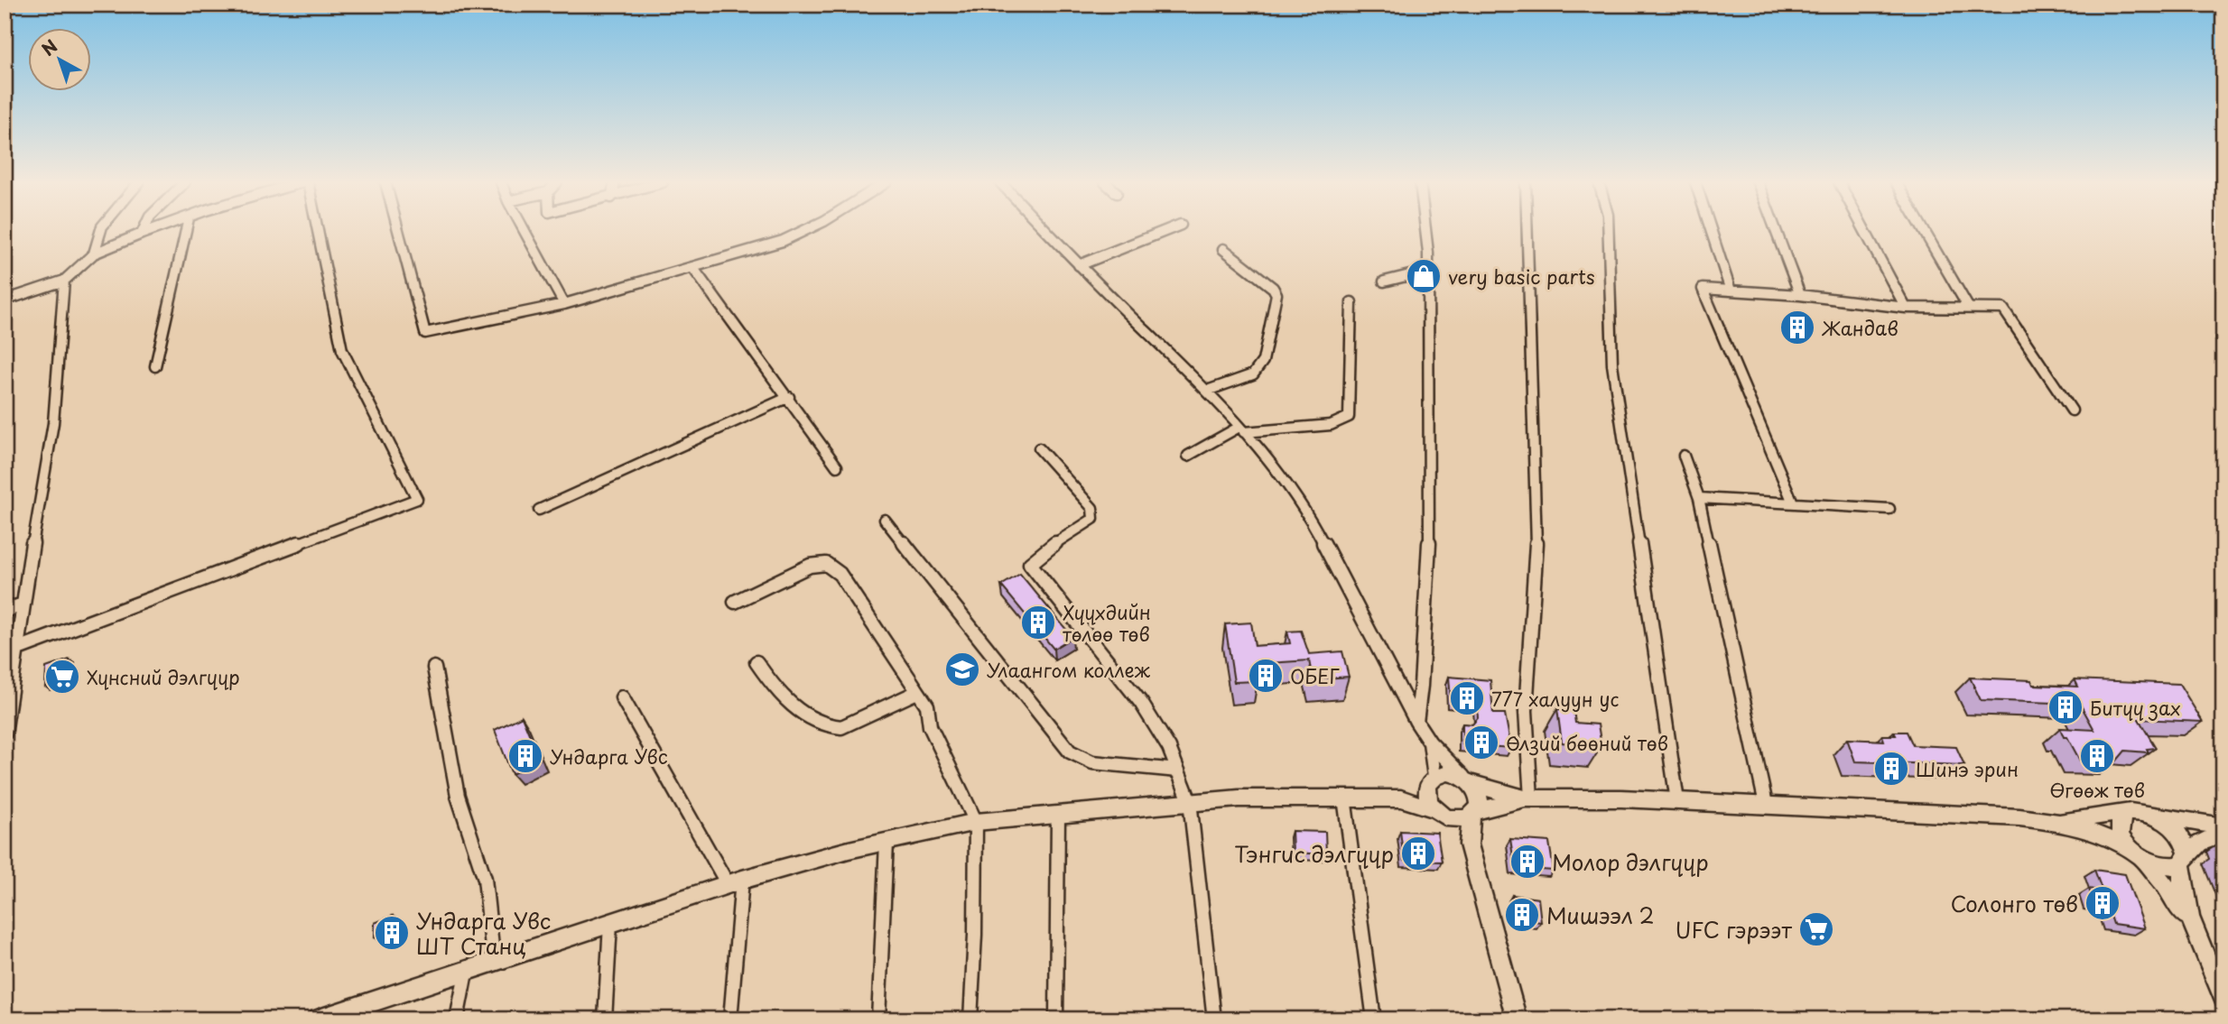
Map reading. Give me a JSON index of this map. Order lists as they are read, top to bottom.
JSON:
{
  "places": {
    "shop": ["very basic parts"],
    "building": [
      "Жандав",
      "Хүүхдийн төлөө төв",
      "ОБЕГ",
      "777 халуун ус",
      "Битүү зах",
      "Өлзий бөөний төв",
      "Ундарга Увс",
      "Өгөөж төв",
      "Шинэ эрин",
      "Тэнгис дэлгүүр",
      "Молор дэлгүүр",
      "Солонго төв",
      "Мишээл 2",
      "Ундарга Увс ШТ Станц"
    ],
    "school or university": ["Улаангом коллеж"],
    "supermarket": ["Хүнсний дэлгүүр", "UFC гэрээт"]
  },
  "north": "top left"
}
